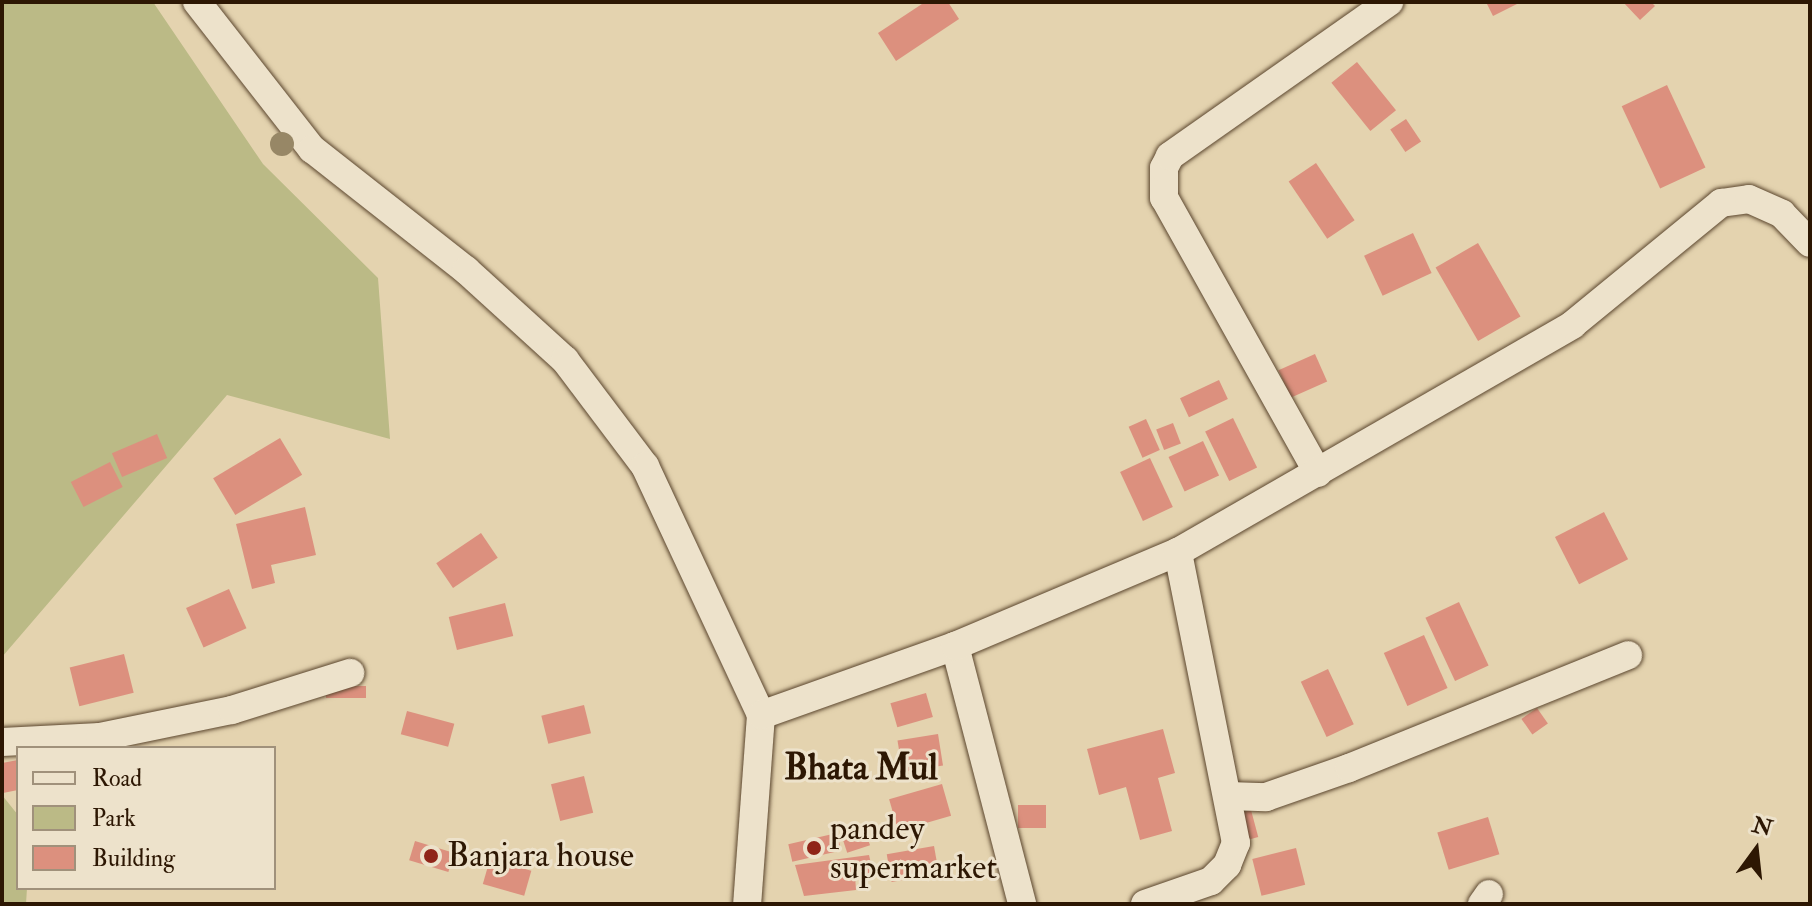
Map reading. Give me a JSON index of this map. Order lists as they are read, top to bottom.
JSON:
{
  "districts": ["Bhata Mul"],
  "places": ["pandey supermarket", "Banjara house"],
  "legend": ["Road", "Park", "Building"],
  "north": "top"
}
